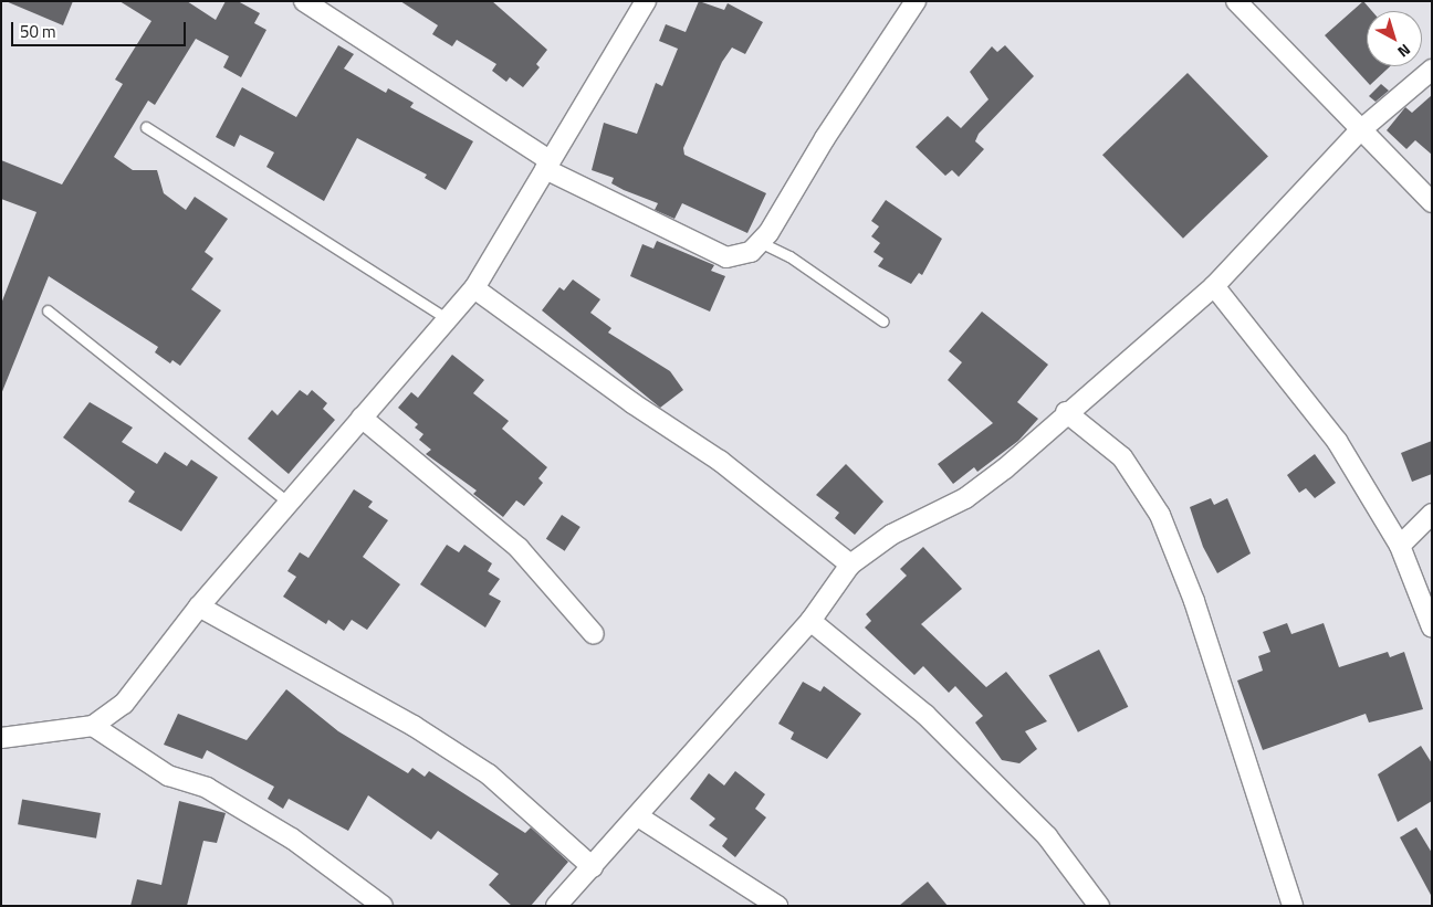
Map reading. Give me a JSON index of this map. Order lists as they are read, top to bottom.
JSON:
{
  "scale_bar": "50 m",
  "north": "bottom right"
}
